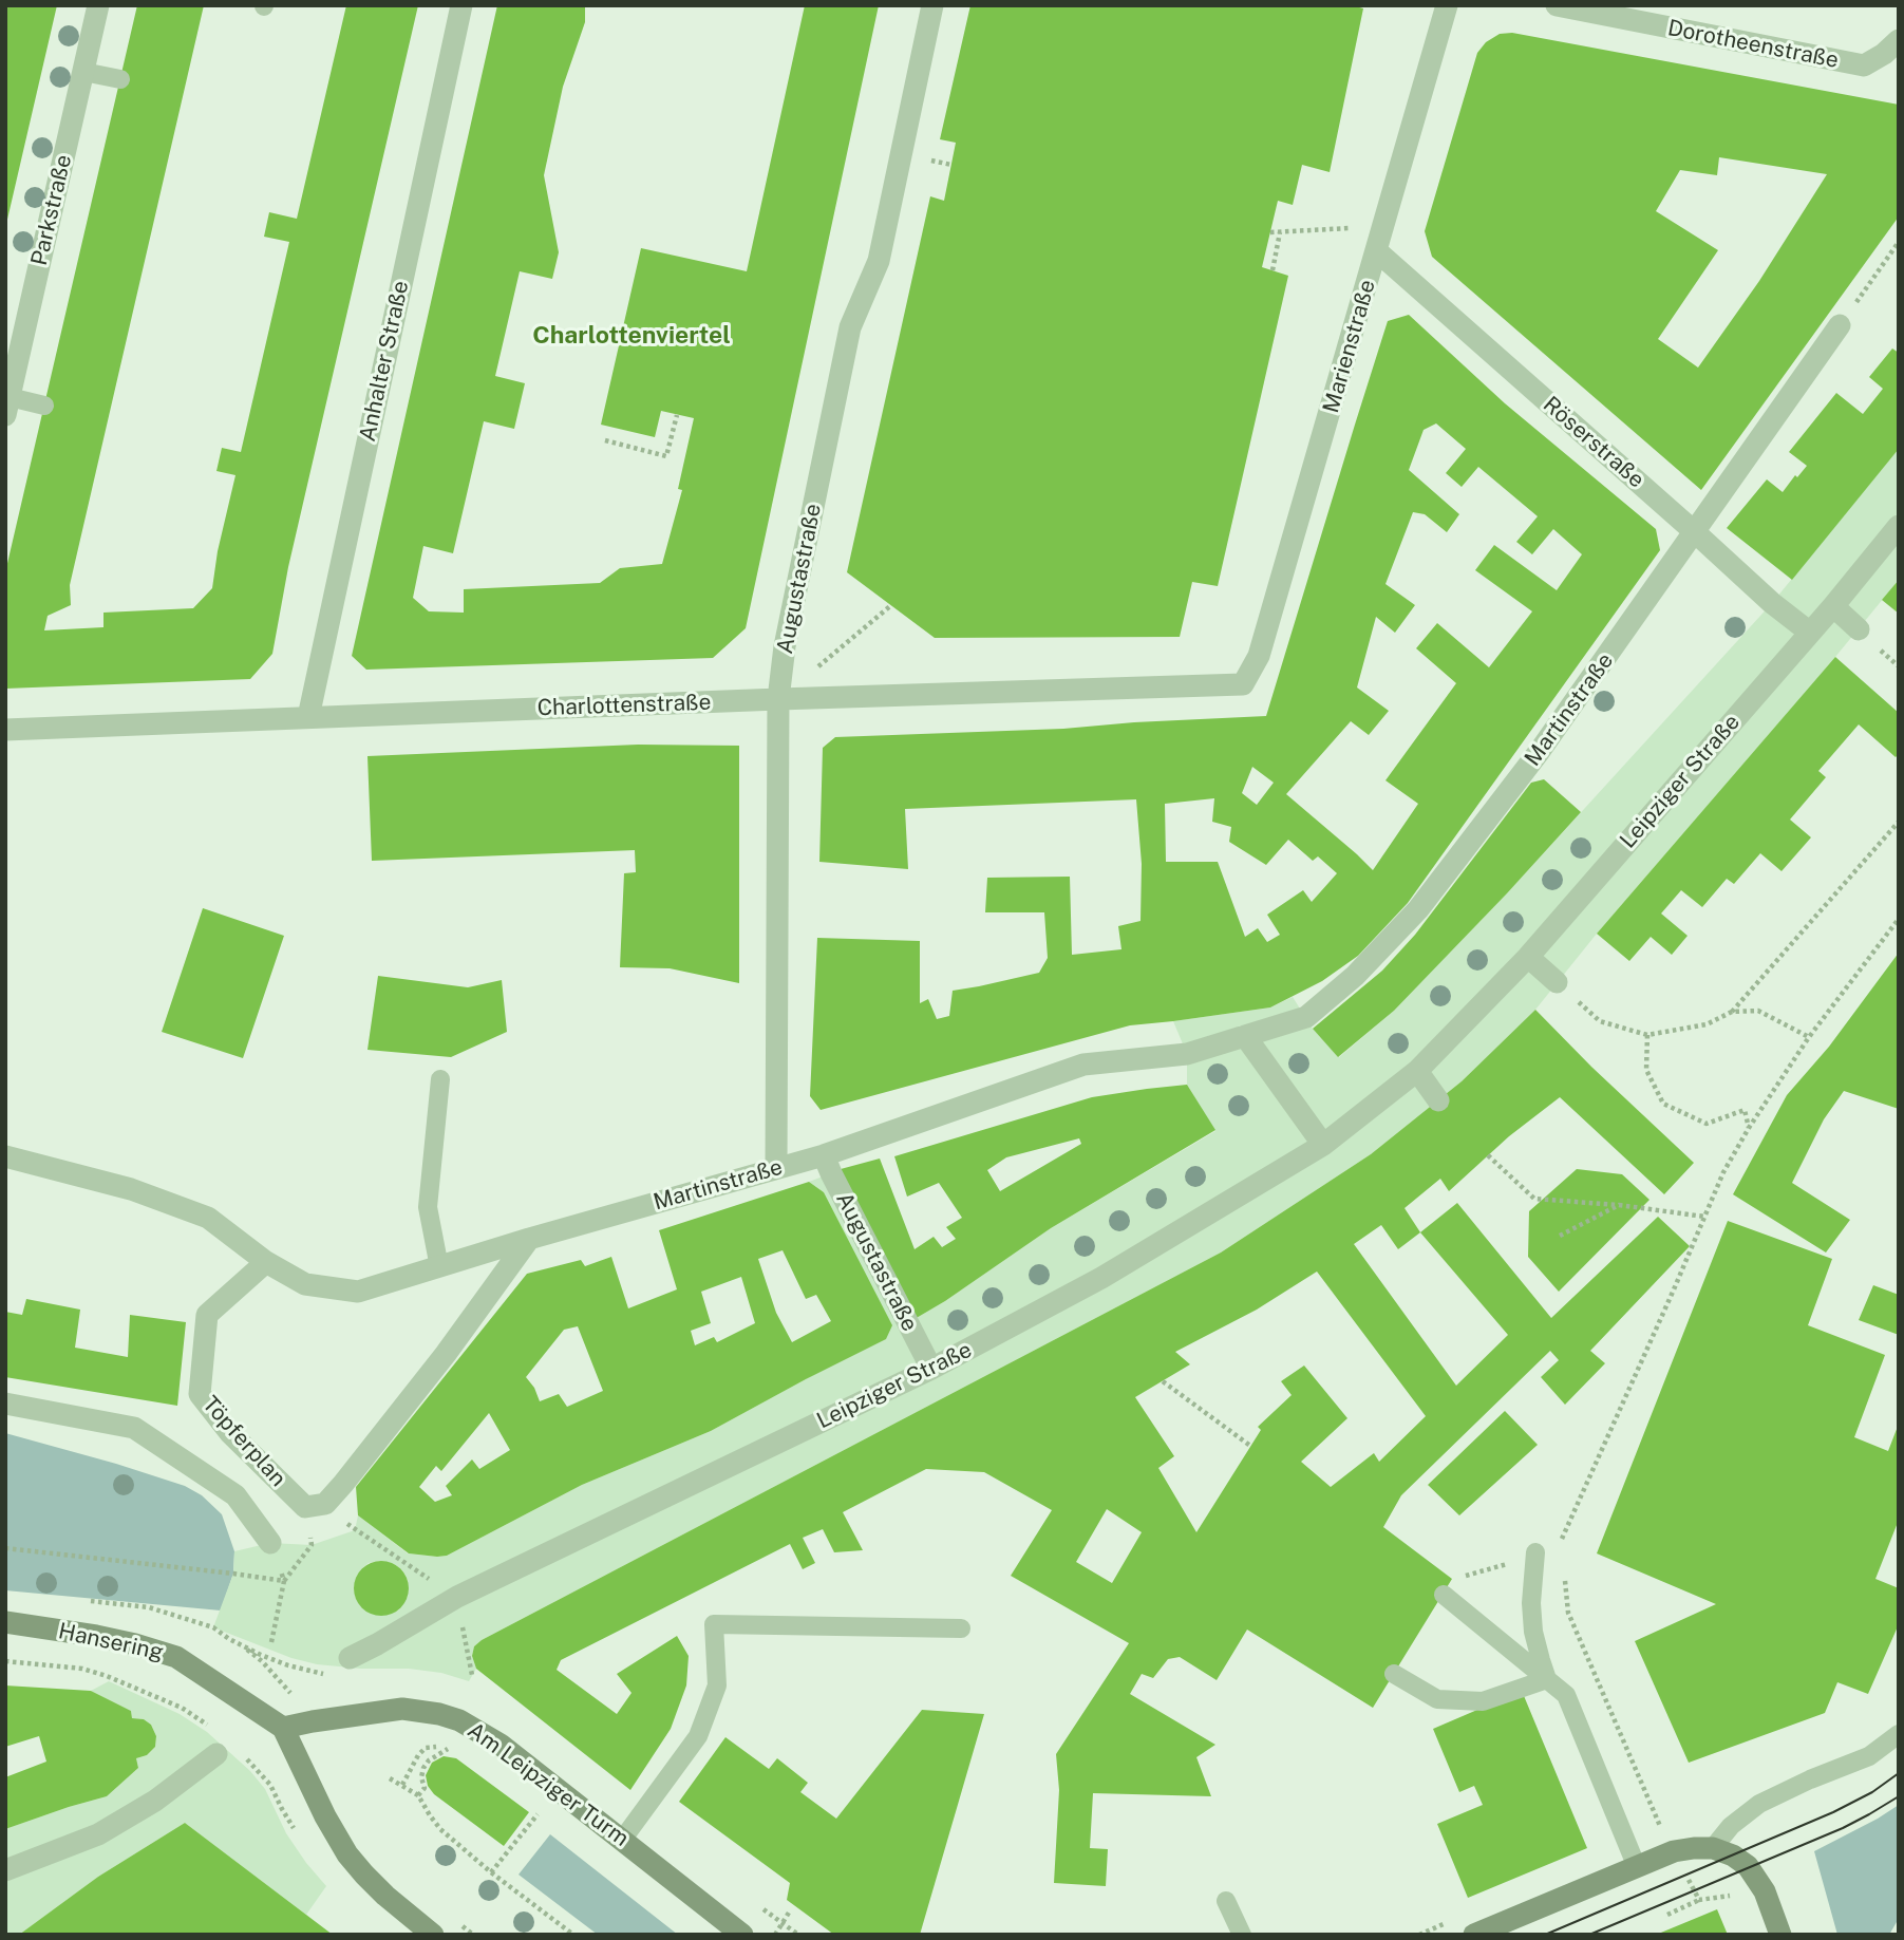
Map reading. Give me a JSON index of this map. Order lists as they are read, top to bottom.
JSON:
{
  "streets": {
    "street": [
      "Dorotheenstraße",
      "Parkstraße",
      "Marienstraße",
      "Anhalter Straße",
      "Röserstraße",
      "Augustastraße",
      "Charlottenstraße",
      "Martinstraße",
      "Leipziger Straße",
      "Töpferplan",
      "Hansering",
      "Am Leipziger Turm"
    ]
  },
  "crossings": [
    ["Marienstraße", "Röserstraße"],
    ["Marienstraße", "Charlottenstraße"],
    ["Anhalter Straße", "Charlottenstraße"],
    ["Röserstraße", "Martinstraße"],
    ["Röserstraße", "Leipziger Straße"],
    ["Augustastraße", "Charlottenstraße"],
    ["Augustastraße", "Martinstraße"],
    ["Augustastraße", "Leipziger Straße"],
    ["Martinstraße", "Töpferplan"],
    ["Hansering", "Am Leipziger Turm"]
  ],
  "districts": ["Charlottenviertel"]
}
